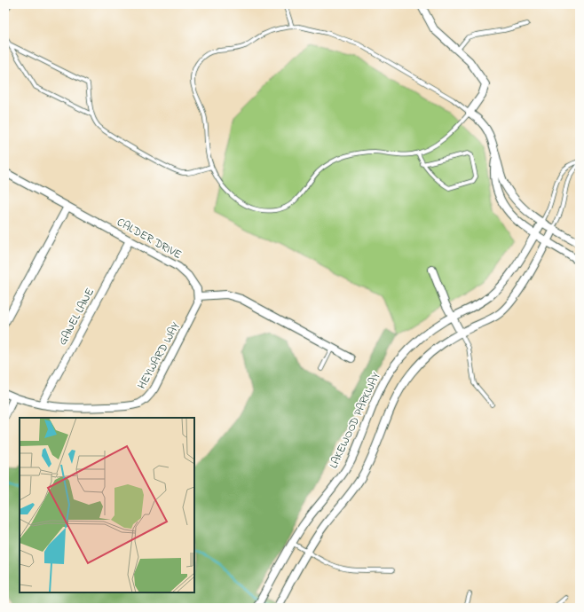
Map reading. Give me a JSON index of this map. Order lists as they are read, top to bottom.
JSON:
{
  "streets": {
    "street": [
      "CALDER DRIVE",
      "GANEL LANE",
      "HEYWARD WAY",
      "LAKEWOOD PARKWAY"
    ]
  },
  "crossings": [
    ["CALDER DRIVE", "GANEL LANE"],
    ["CALDER DRIVE", "HEYWARD WAY"],
    ["GANEL LANE", "HEYWARD WAY"]
  ]
}
